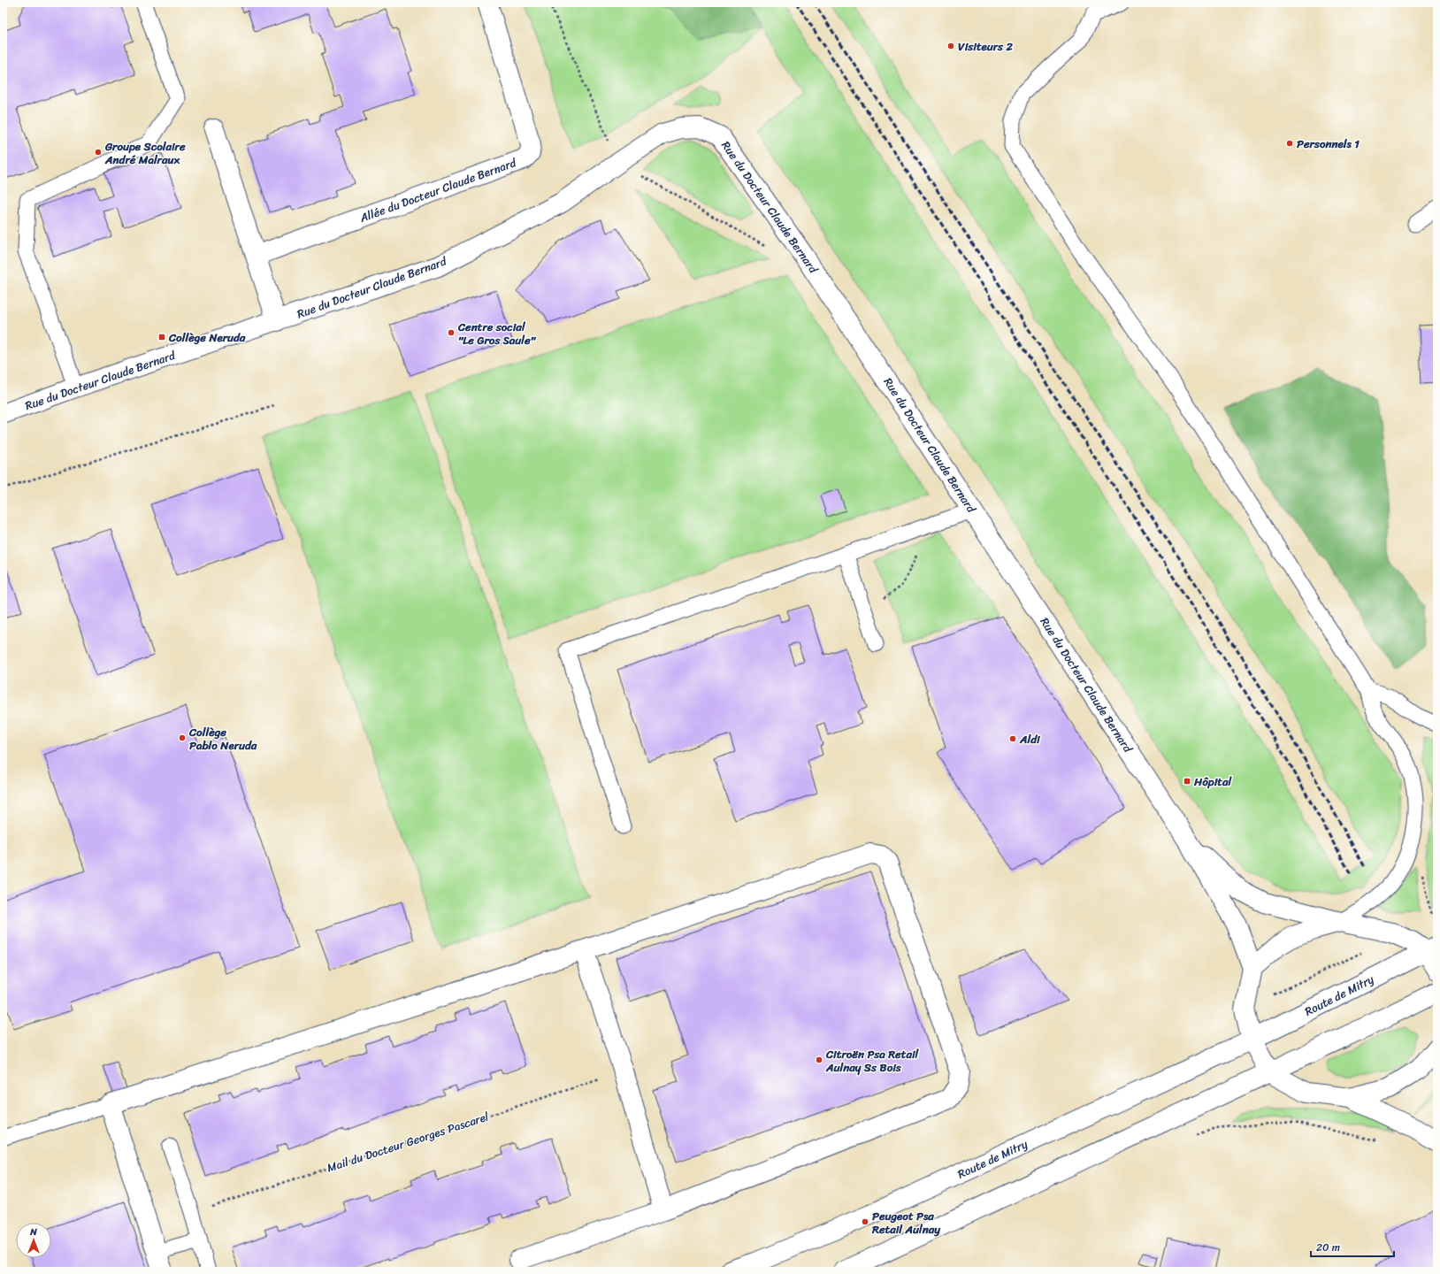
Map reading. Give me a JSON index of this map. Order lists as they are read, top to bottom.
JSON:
{
  "streets": {
    "street": ["Allée du Docteur Claude Bernard", "Rue du Docteur Claude Bernard", "Route de Mitry"],
    "path": ["Mail du Docteur Georges Pascarel"]
  },
  "crossings": [
    ["Rue du Docteur Claude Bernard", "Route de Mitry"]
  ],
  "places": {
    "other": [
      "Visiteurs 2",
      "Personnels 1",
      "Groupe Scolaire André Malraux",
      "Centre social \"Le Gros Saule\"",
      "Collège Pablo Neruda",
      "Aldi",
      "Citroën Psa Retail Aulnay Ss Bois",
      "Peugeot Psa Retail Aulnay"
    ],
    "transit": ["Collège Neruda", "Hôpital"]
  },
  "scale_bar": "20 m",
  "north": "top"
}
